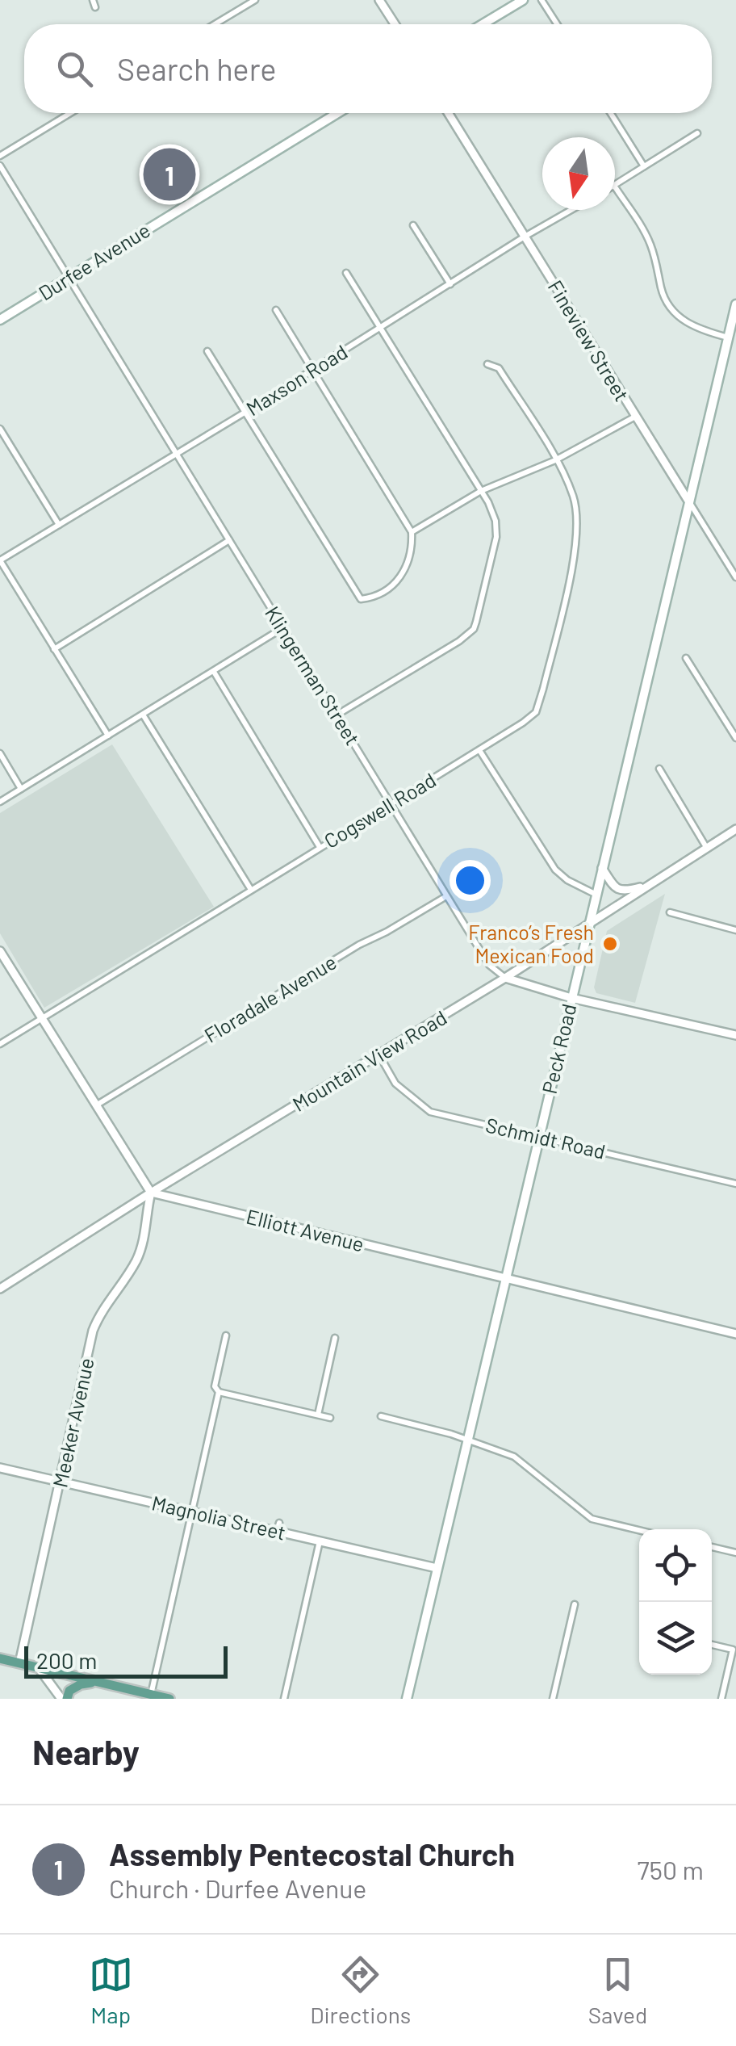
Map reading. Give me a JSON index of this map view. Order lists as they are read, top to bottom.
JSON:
{
  "streets": {
    "main road": ["Durfee Avenue", "Peck Road"],
    "street": [
      "Fineview Street",
      "Maxson Road",
      "Klingerman Street",
      "Cogswell Road",
      "Floradale Avenue",
      "Mountain View Road",
      "Schmidt Road",
      "Elliott Avenue",
      "Meeker Avenue",
      "Magnolia Street"
    ]
  },
  "crossings": [
    ["Durfee Avenue", "Klingerman Street"],
    ["Fineview Street", "Maxson Road"],
    ["Fineview Street", "Peck Road"],
    ["Maxson Road", "Klingerman Street"],
    ["Klingerman Street", "Cogswell Road"],
    ["Klingerman Street", "Floradale Avenue"],
    ["Klingerman Street", "Mountain View Road"],
    ["Peck Road", "Mountain View Road"],
    ["Peck Road", "Schmidt Road"],
    ["Peck Road", "Elliott Avenue"],
    ["Peck Road", "Magnolia Street"],
    ["Mountain View Road", "Schmidt Road"],
    ["Mountain View Road", "Elliott Avenue"],
    ["Mountain View Road", "Meeker Avenue"],
    ["Elliott Avenue", "Meeker Avenue"],
    ["Meeker Avenue", "Magnolia Street"]
  ],
  "places": ["Franco’s Fresh Mexican Food"],
  "scale_bar": "200 m",
  "north": "bottom",
  "page": {
    "search": "Search here",
    "pins": "1",
    "scale": "200 m",
    "heading": "Nearby",
    "list": [
      {
        "mark": "1",
        "name": "Assembly Pentecostal Church",
        "note": "Church · Durfee Avenue",
        "value": "750 m"
      }
    ],
    "nav": ["Map", "Directions", "Saved"]
  }
}
